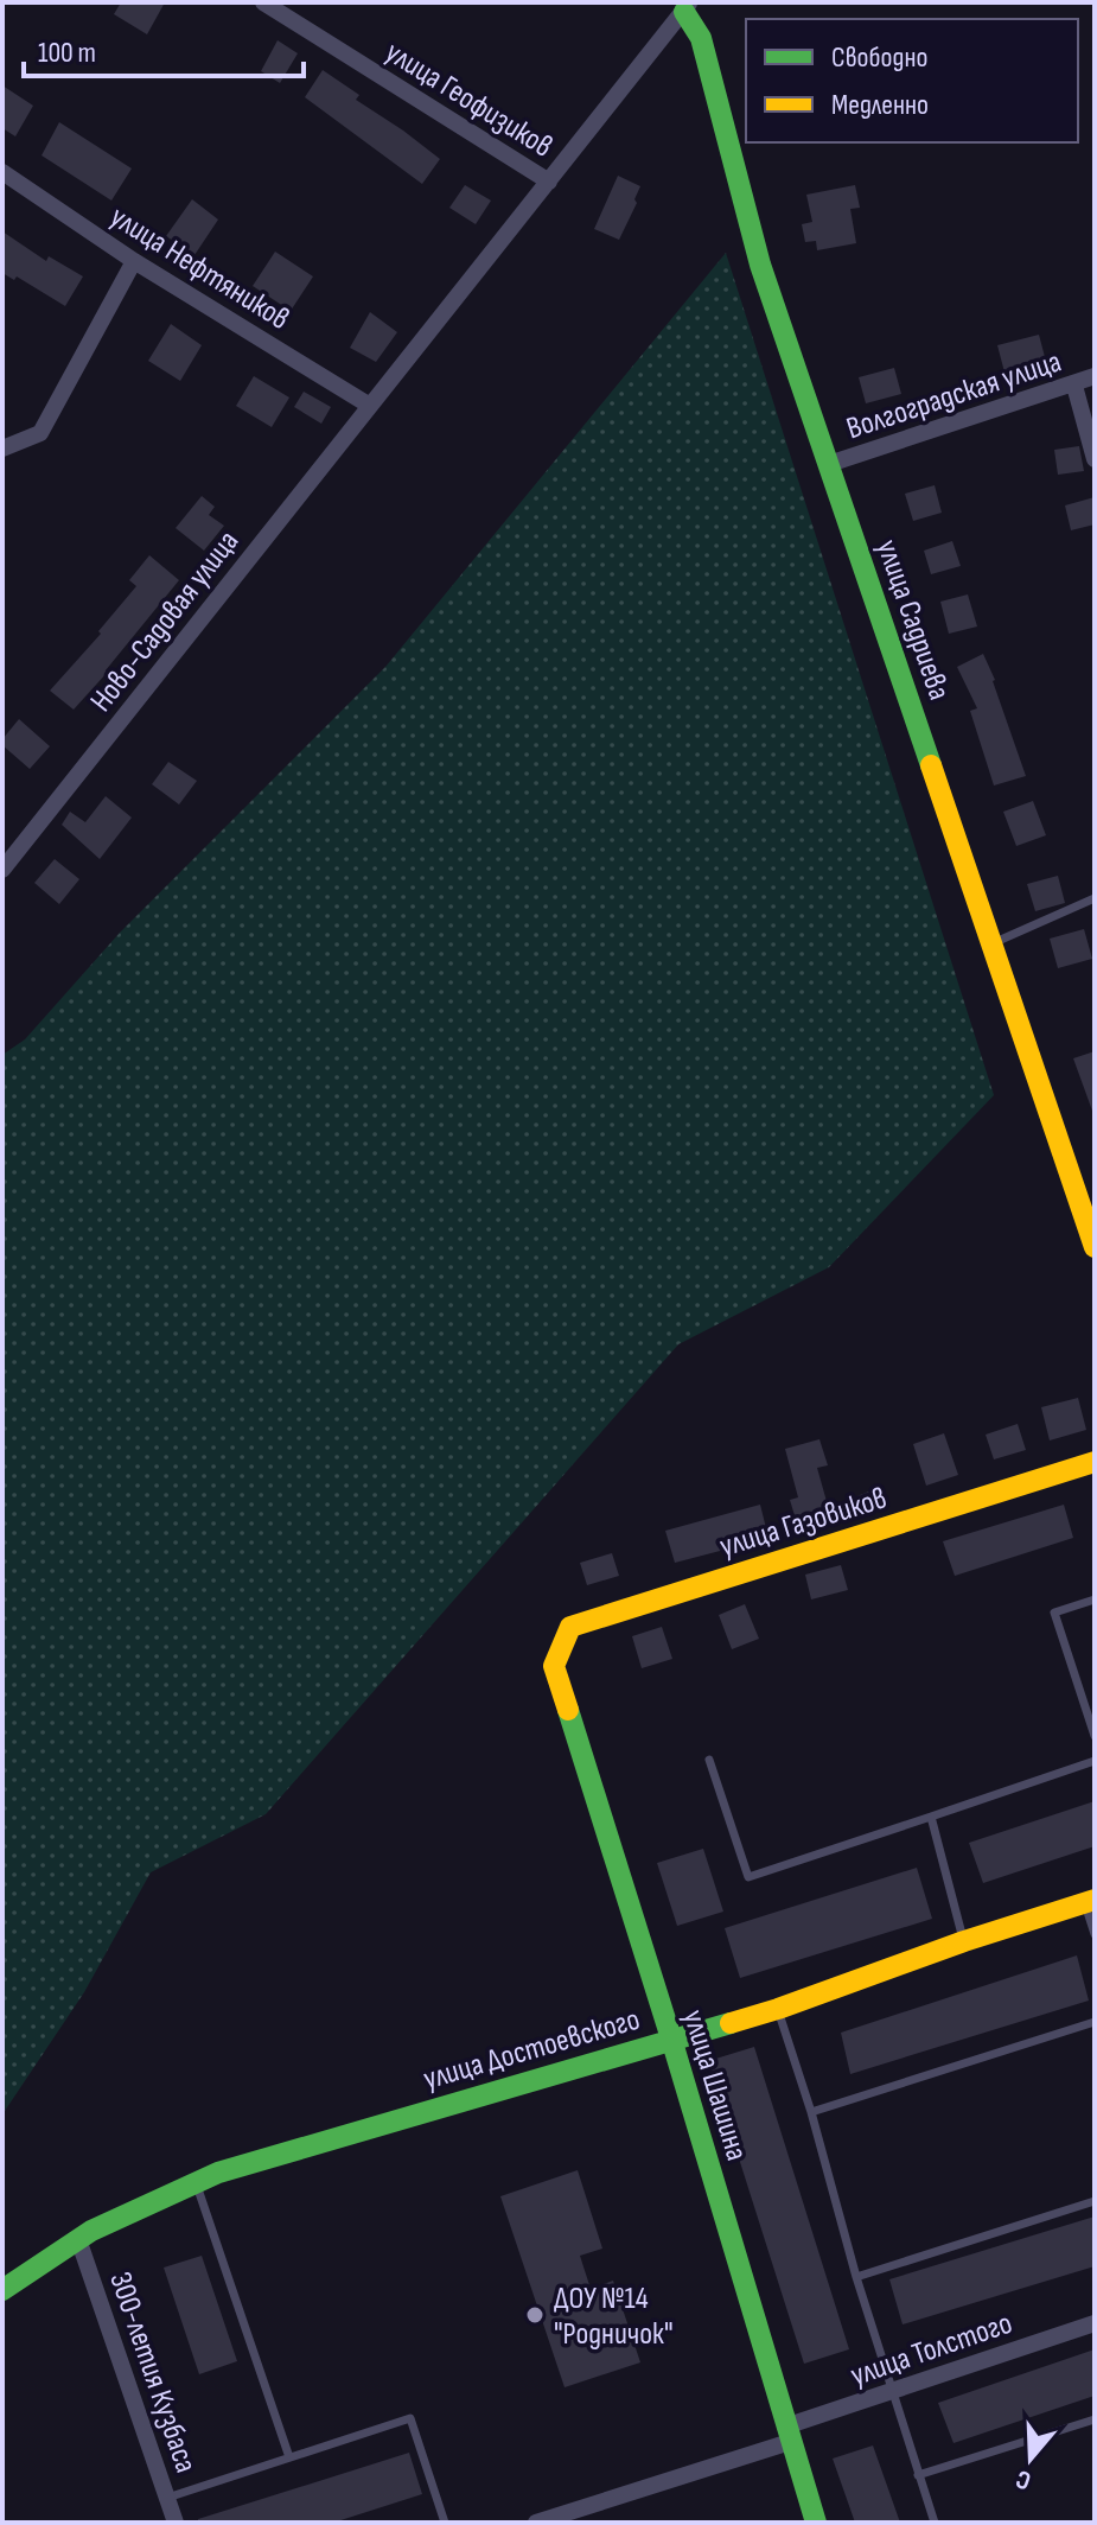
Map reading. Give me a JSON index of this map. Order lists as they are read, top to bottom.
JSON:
{
  "streets": {
    "street": [
      "улица Геофизиков",
      "улица Нефтяников",
      "Волгоградская улица",
      "улица Садриева",
      "Ново-Садовая улица",
      "улица Газовиков",
      "улица Достоевского",
      "улица Шашина",
      "улица Толстого",
      "300-летия Кузбаса"
    ]
  },
  "crossings": [
    ["улица Геофизиков", "Ново-Садовая улица"],
    ["улица Нефтяников", "Ново-Садовая улица"],
    ["Волгоградская улица", "улица Садриева"],
    ["улица Садриева", "Ново-Садовая улица"],
    ["улица Газовиков", "улица Шашина"],
    ["улица Достоевского", "улица Шашина"],
    ["улица Достоевского", "300-летия Кузбаса"],
    ["улица Шашина", "улица Толстого"]
  ],
  "places": ["ДОУ №14 \"Родничок\""],
  "legend": ["Свободно", "Медленно"],
  "scale_bar": "100 m",
  "north": "bottom"
}
